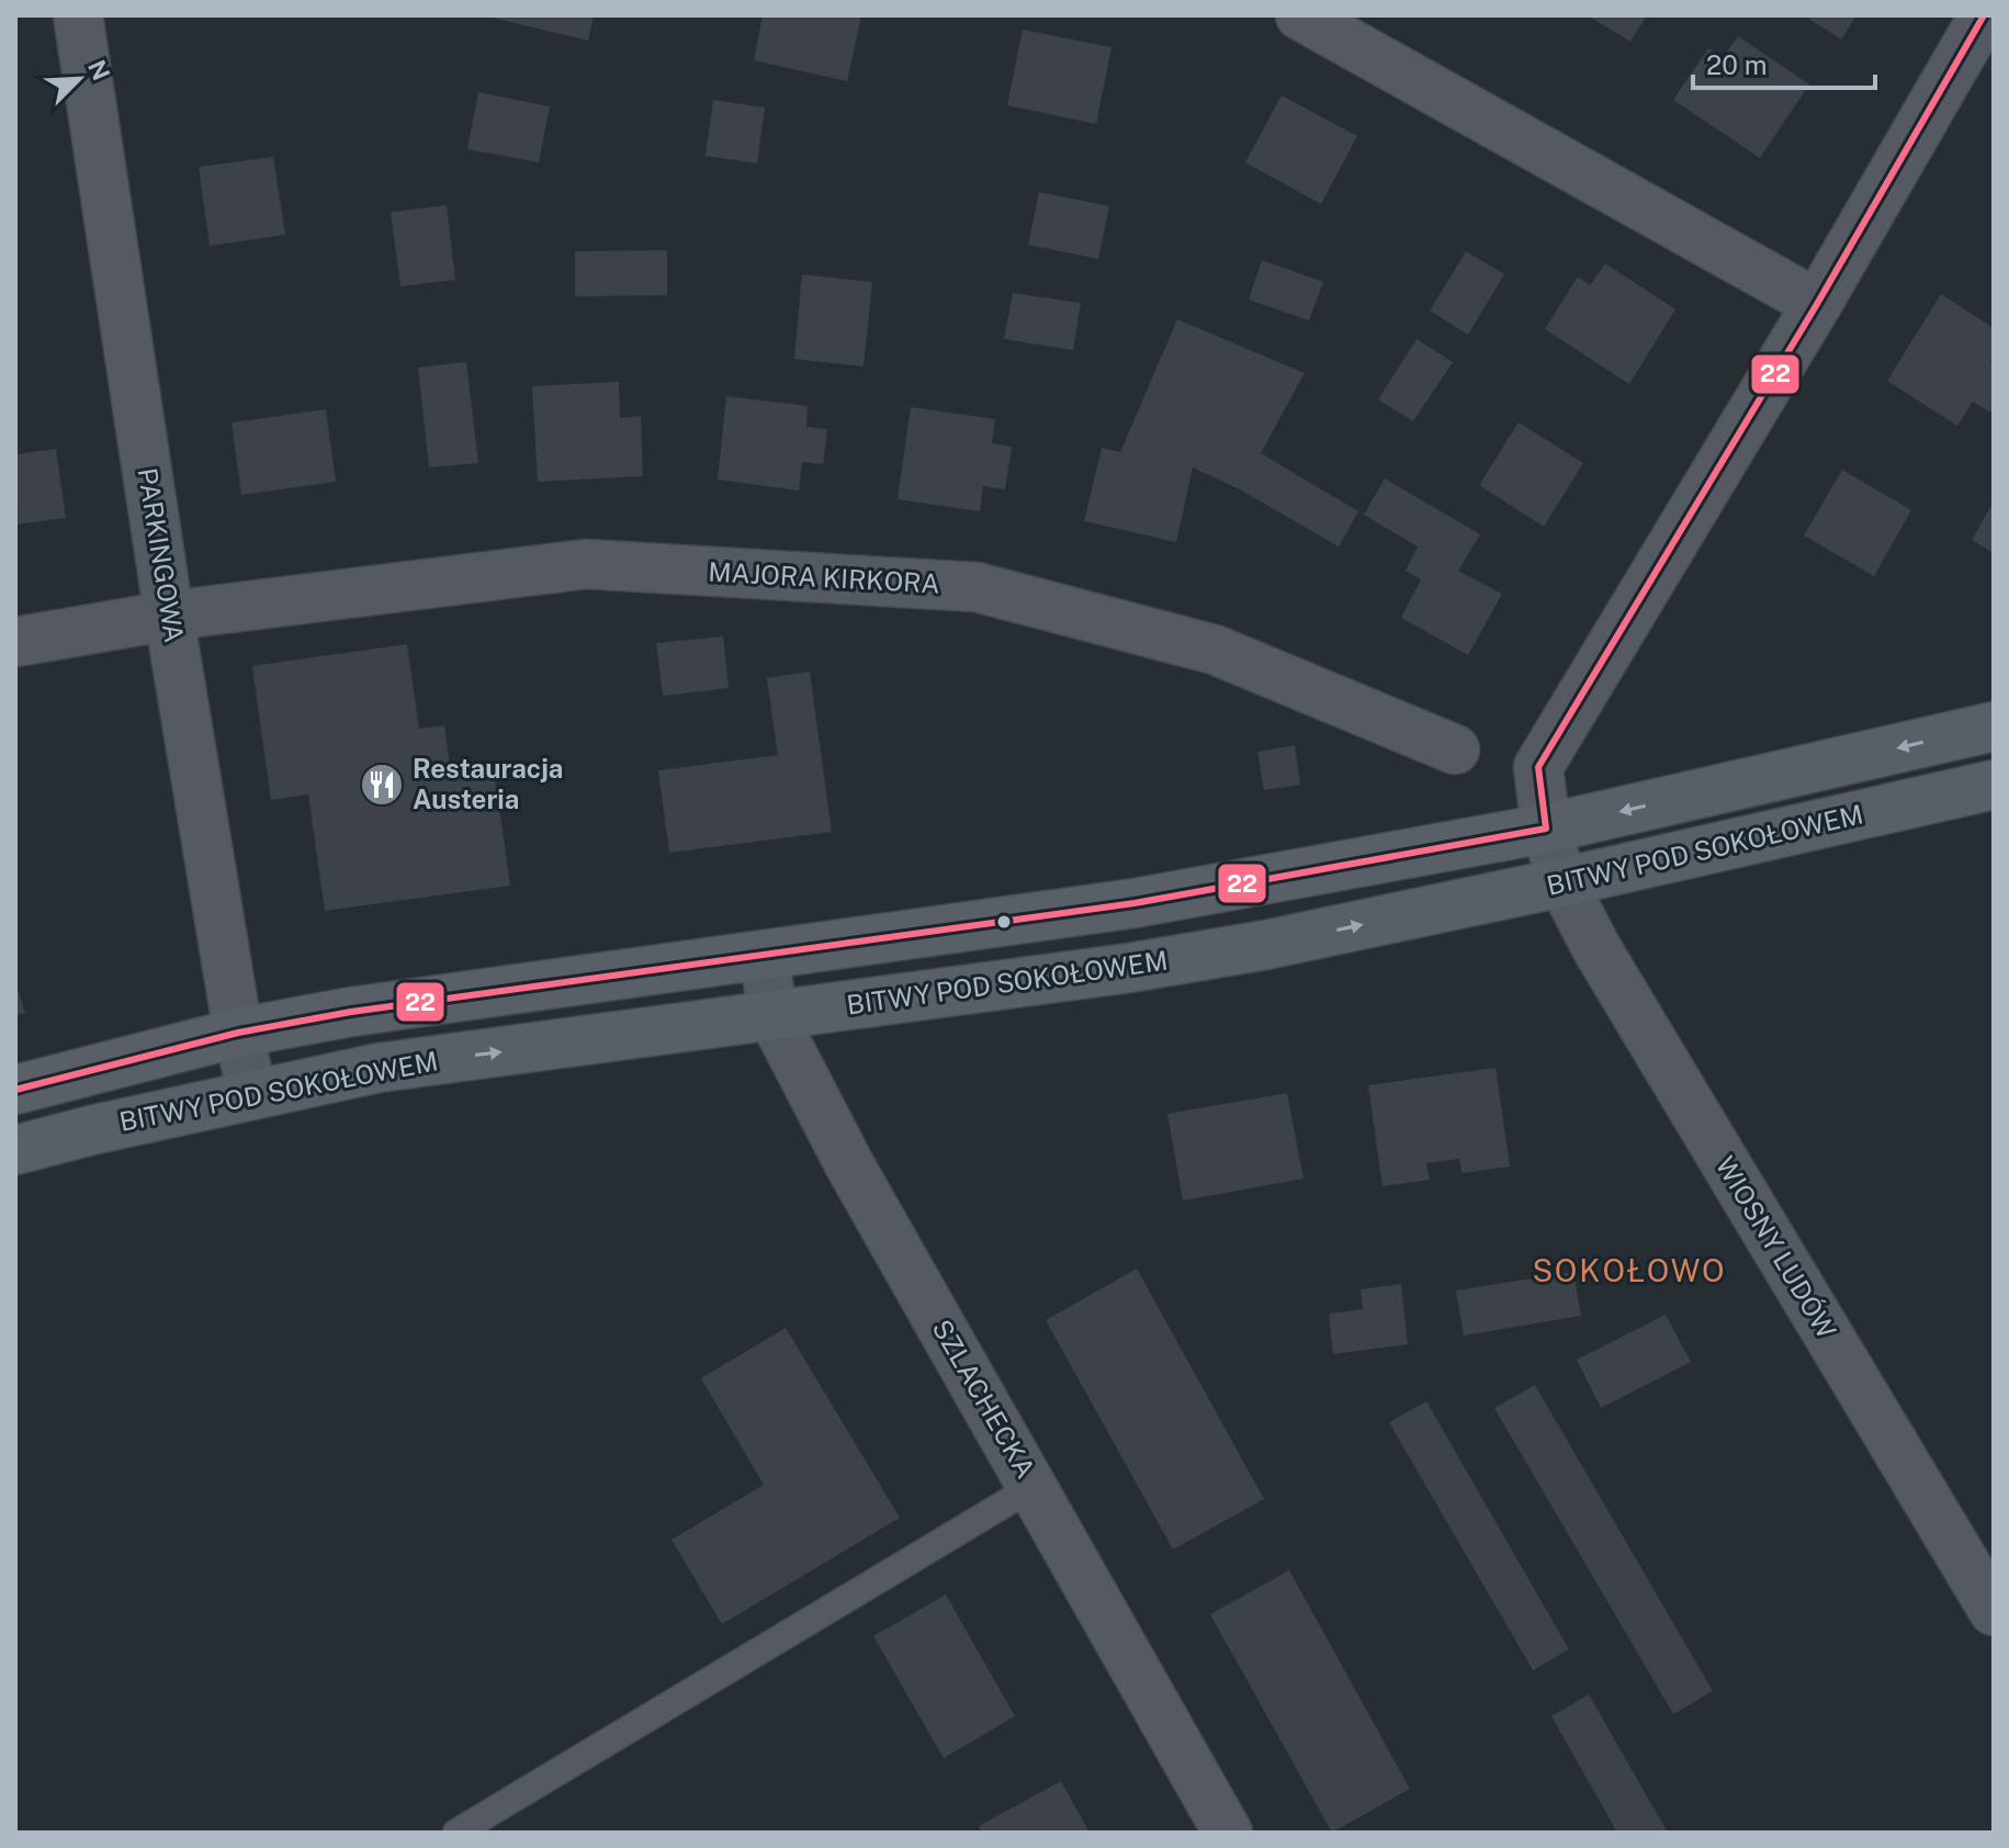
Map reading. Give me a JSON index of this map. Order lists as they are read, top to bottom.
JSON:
{
  "streets": {
    "street": [
      "PARKINGOWA",
      "MAJORA KIRKORA",
      "BITWY POD SOKOŁOWEM",
      "WIOSNY LUDÓW",
      "SZLACHECKA"
    ]
  },
  "crossings": [
    ["PARKINGOWA", "MAJORA KIRKORA"],
    ["PARKINGOWA", "BITWY POD SOKOŁOWEM"],
    ["BITWY POD SOKOŁOWEM", "WIOSNY LUDÓW"],
    ["BITWY POD SOKOŁOWEM", "SZLACHECKA"]
  ],
  "districts": ["SOKOŁOWO"],
  "places": {
    "restaurant": ["Restauracja Austeria"]
  },
  "lines": ["transit line 22"],
  "scale_bar": "20 m",
  "north": "top right"
}
